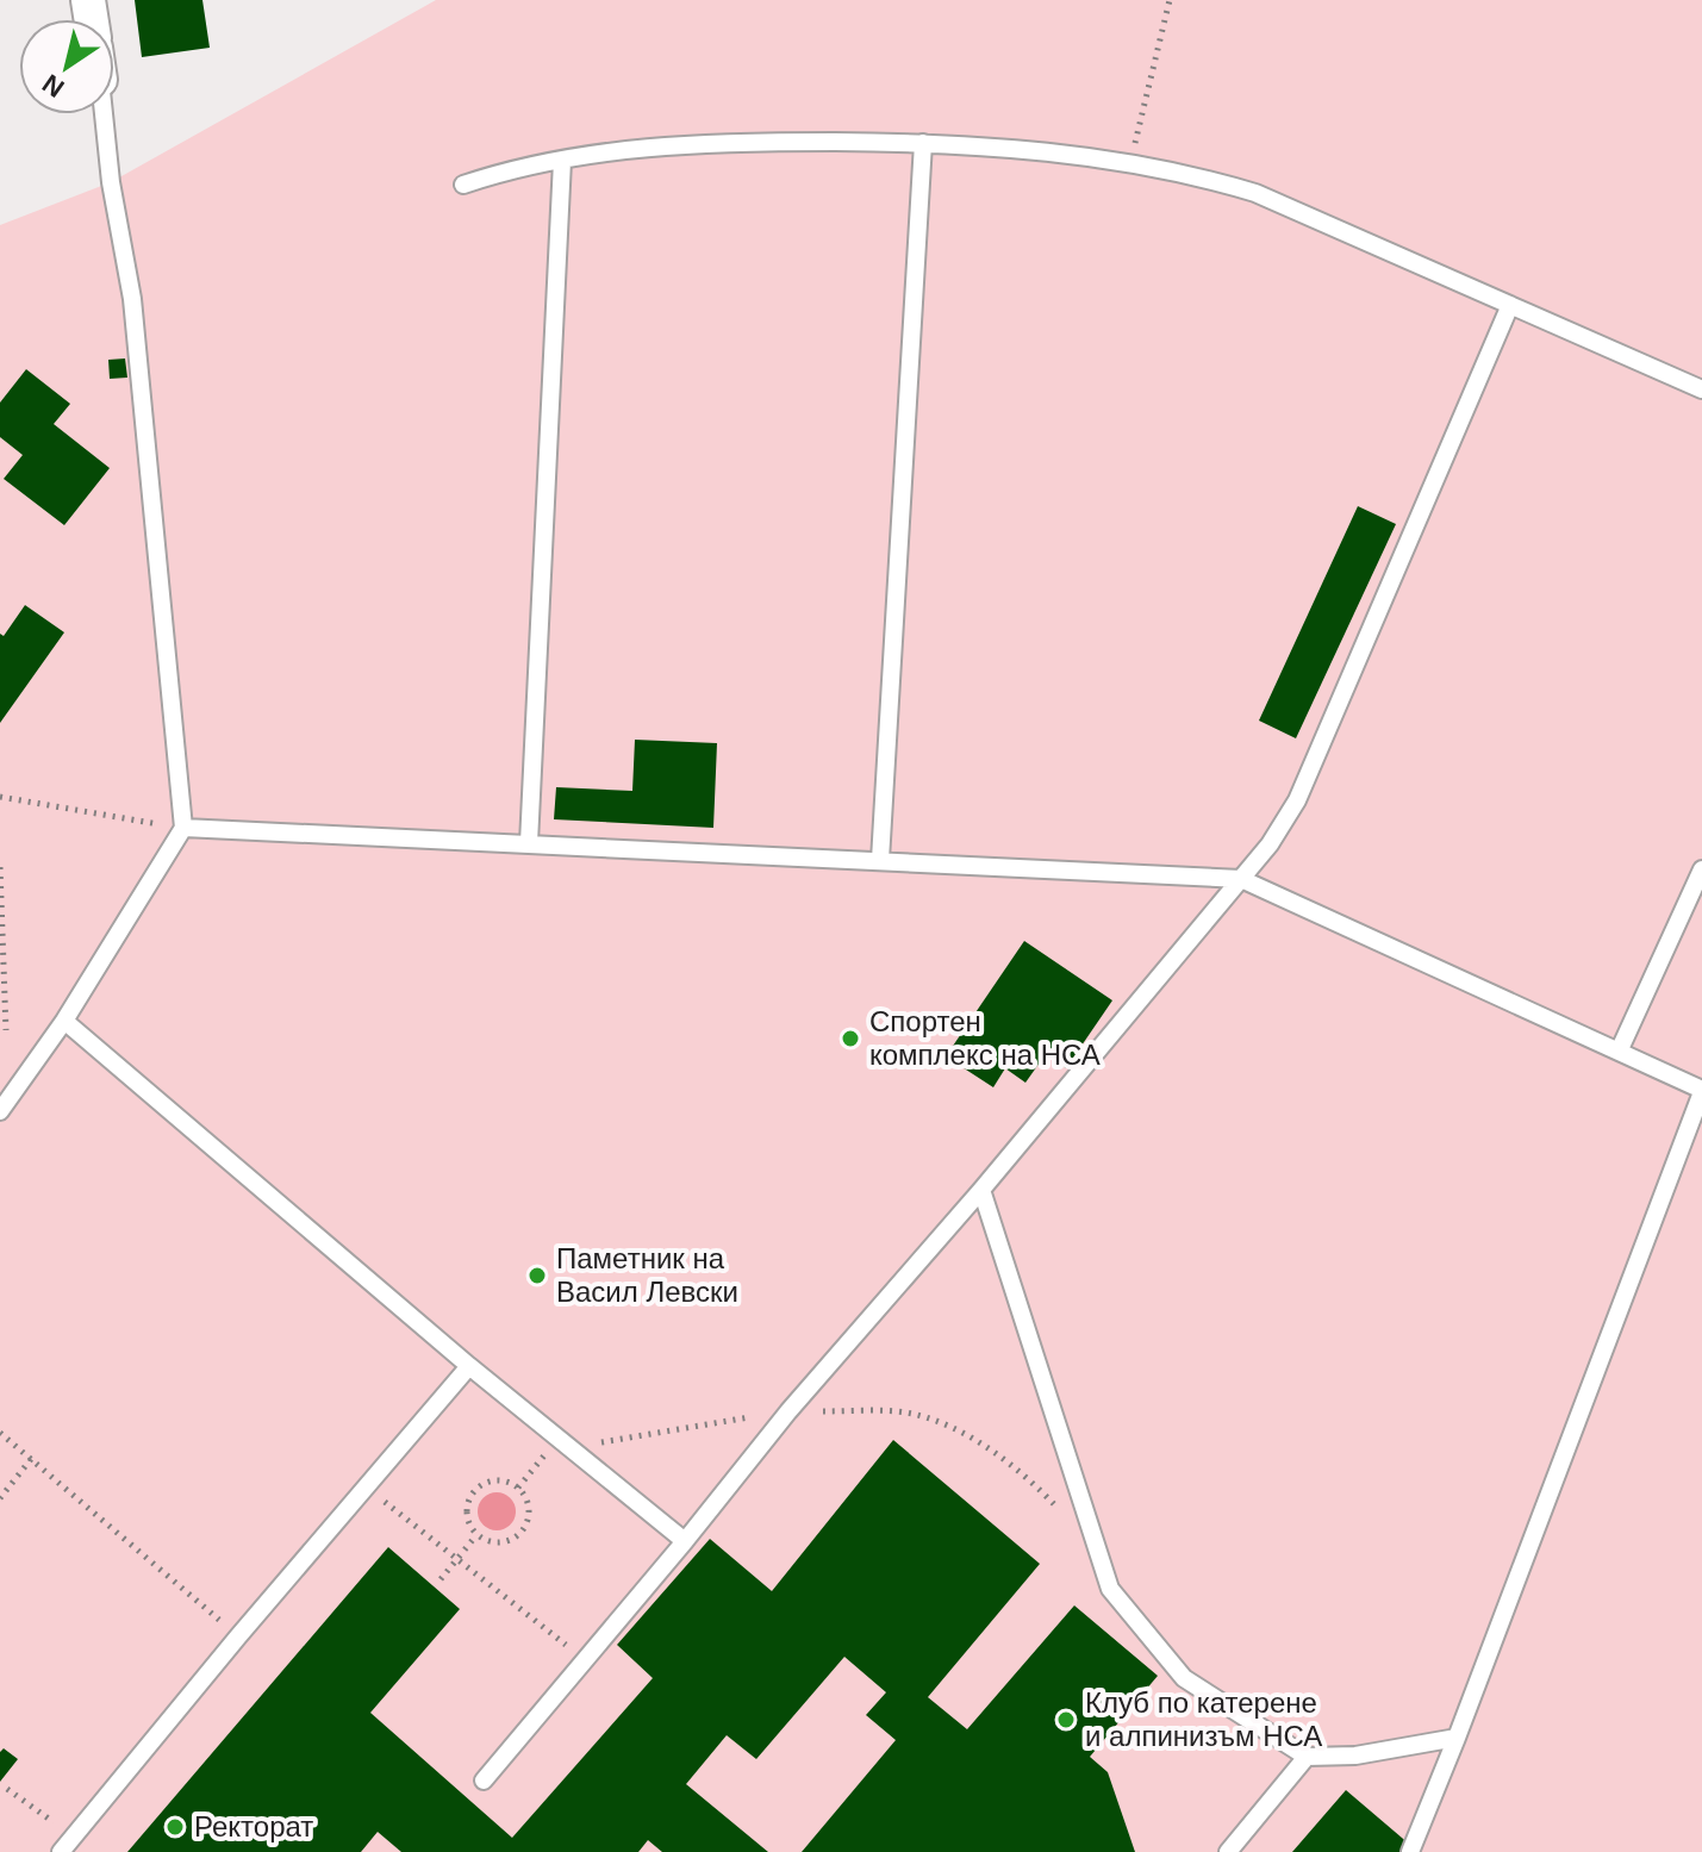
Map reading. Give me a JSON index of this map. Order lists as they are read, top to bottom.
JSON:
{
  "places": [
    "Спортен комплекс на НСА",
    "Паметник на Васил Левски",
    "Клуб по катерене и алпинизъм НСА",
    "Ректорат"
  ],
  "north": "bottom left"
}
